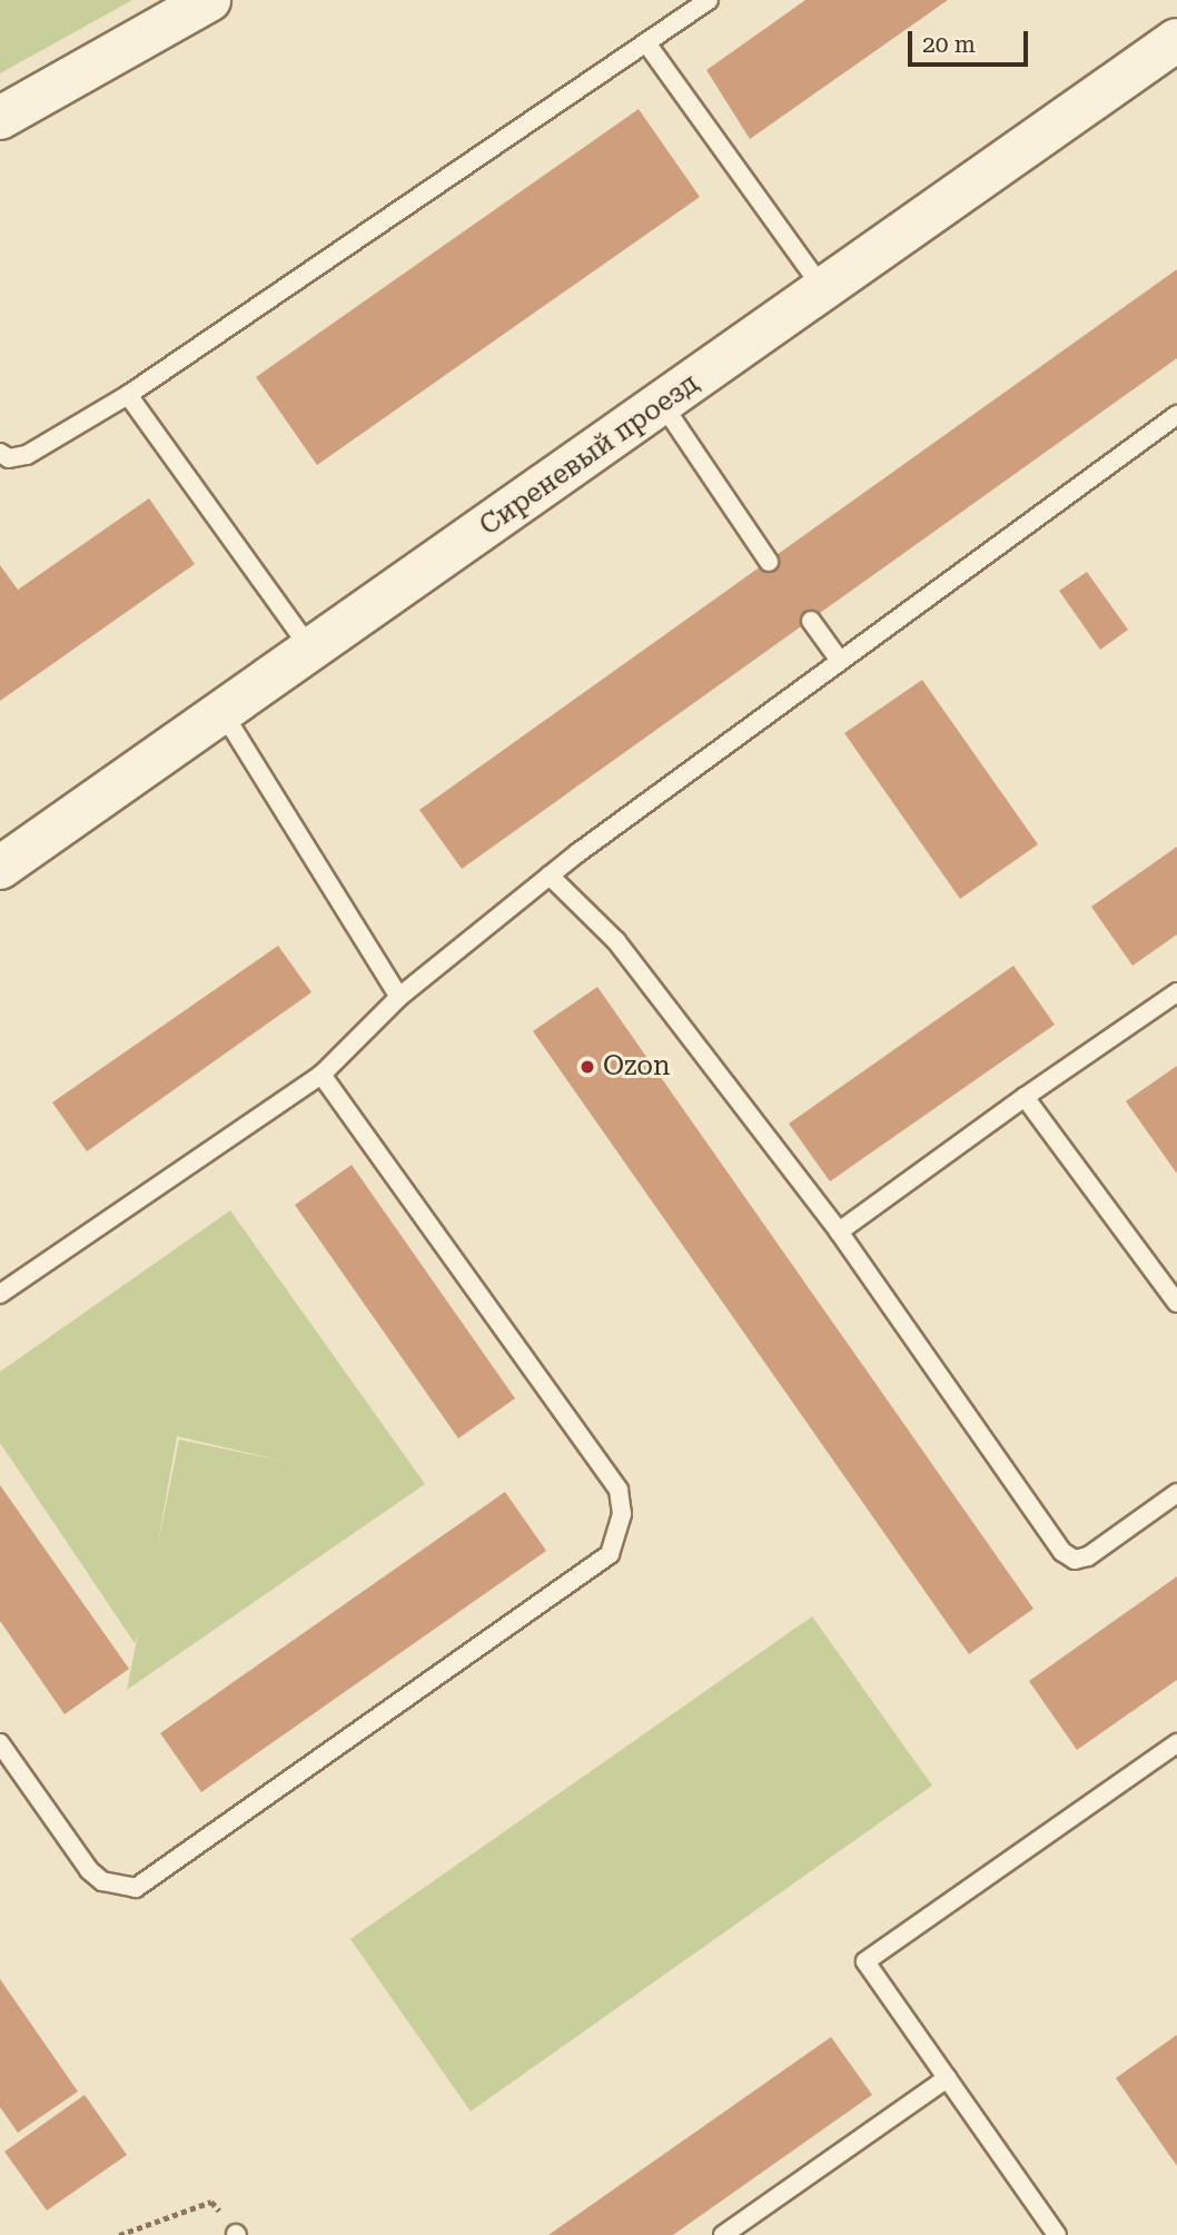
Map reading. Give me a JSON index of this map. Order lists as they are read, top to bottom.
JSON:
{
  "streets": {
    "main road": ["Сиреневый проезд"]
  },
  "places": ["Ozon"],
  "scale_bar": "20 m"
}
